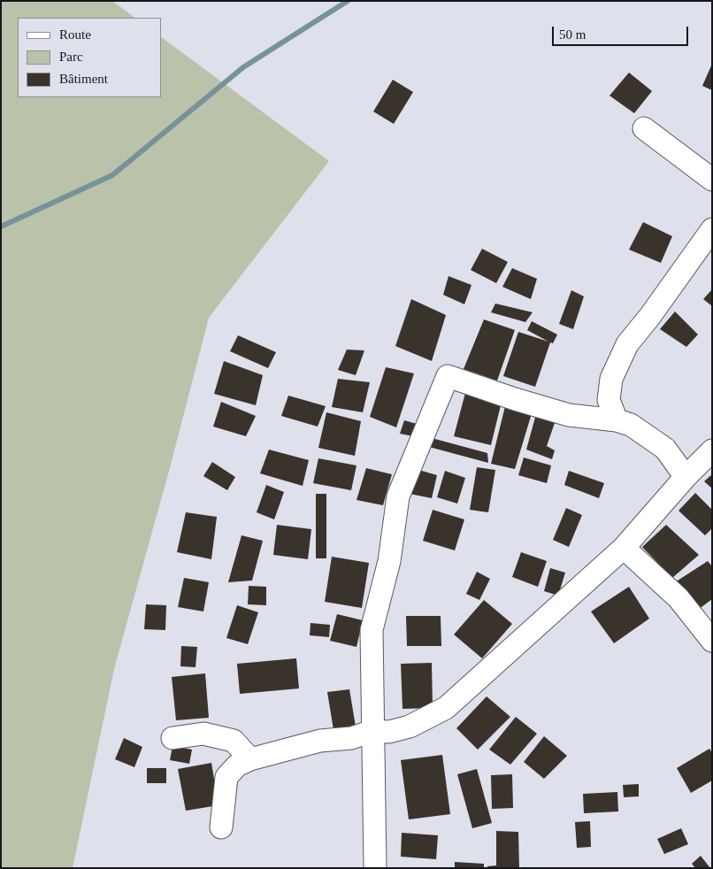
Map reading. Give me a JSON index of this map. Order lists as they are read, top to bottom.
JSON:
{
  "legend": ["Route", "Parc", "Bâtiment"],
  "scale_bar": "50 m"
}
